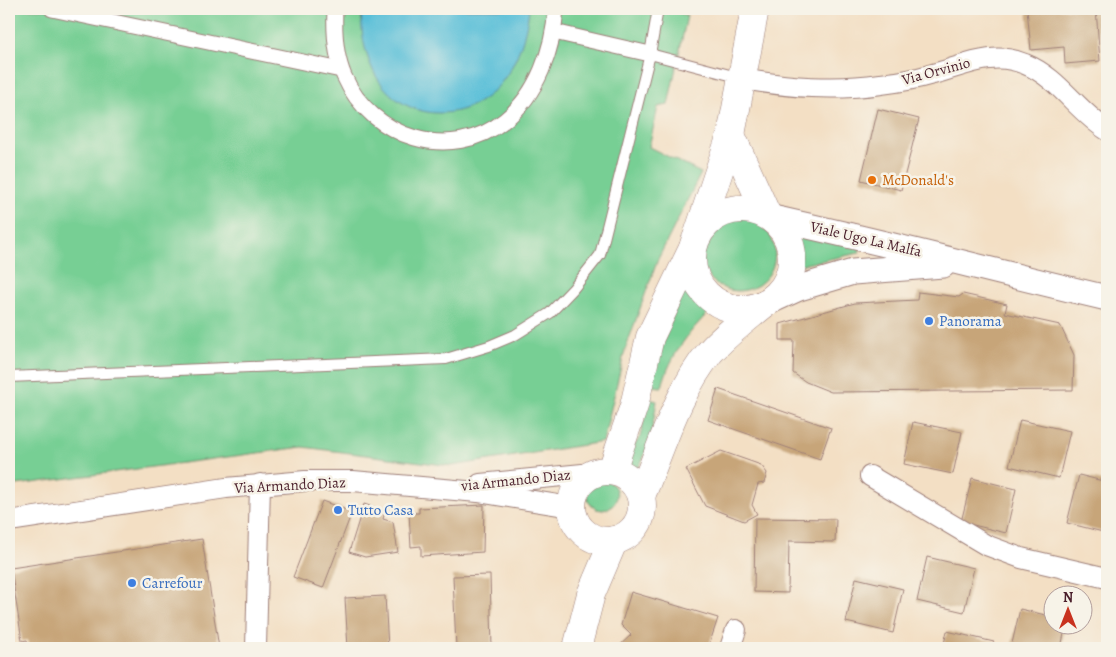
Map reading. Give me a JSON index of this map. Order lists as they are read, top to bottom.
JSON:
{
  "streets": {
    "street": [
      "Via Orvinio",
      "Viale Ugo La Malfa",
      "via Armando Diaz",
      "Via Armando Diaz"
    ]
  },
  "crossings": [
    ["via Armando Diaz", "Via Armando Diaz"]
  ],
  "places": [
    "McDonald's",
    "Panorama",
    "Tutto Casa",
    "Carrefour"
  ],
  "north": "top"
}
